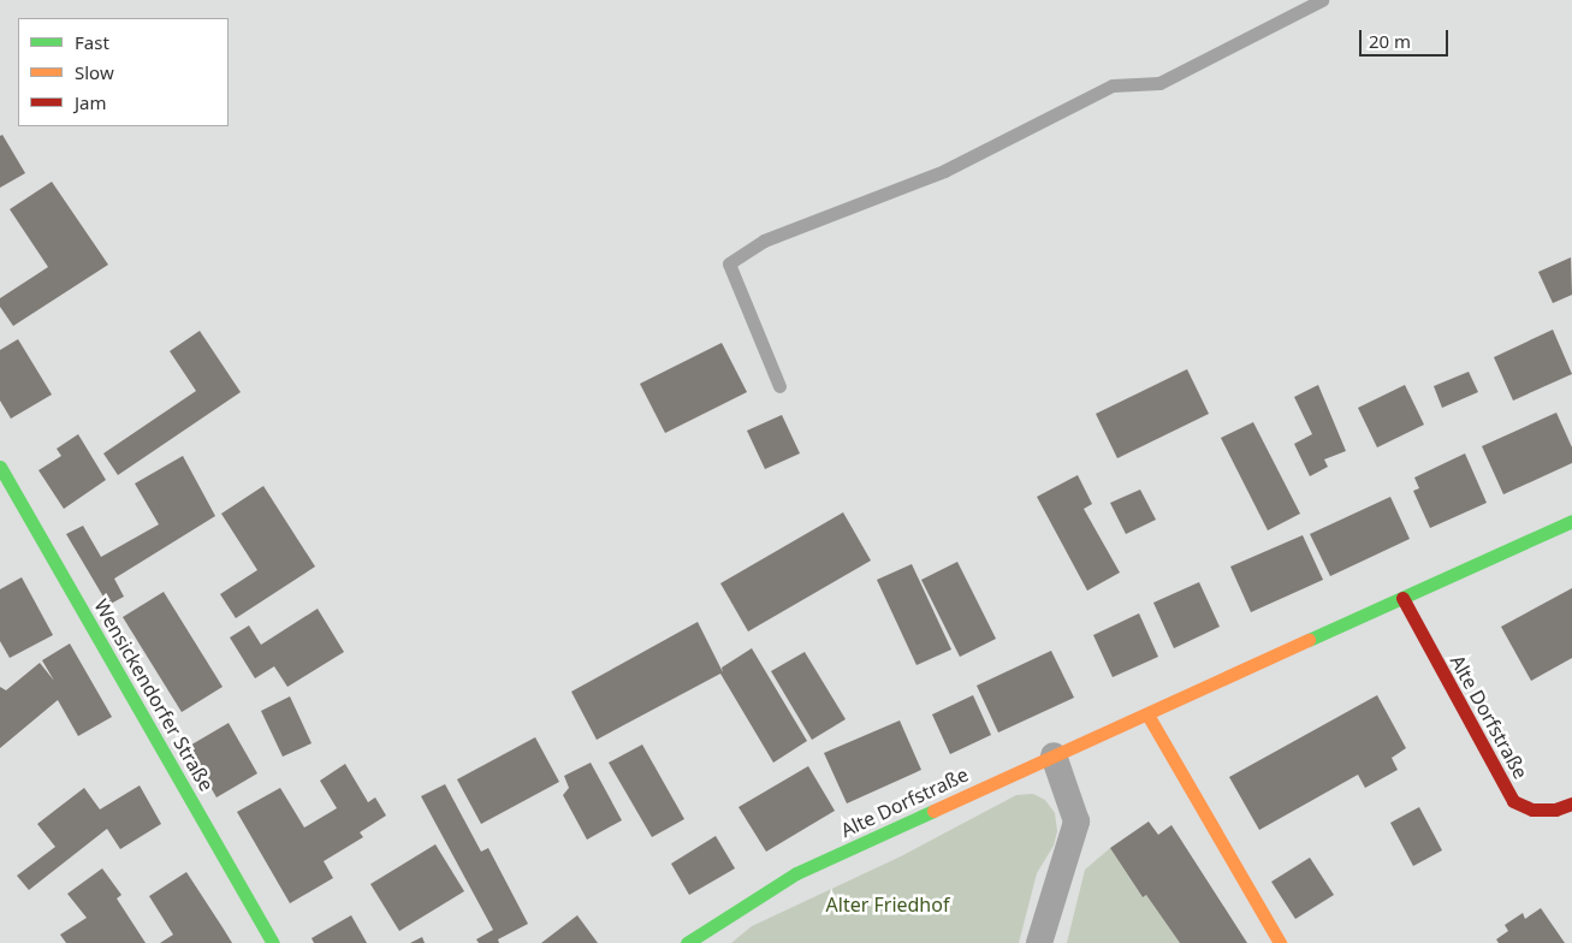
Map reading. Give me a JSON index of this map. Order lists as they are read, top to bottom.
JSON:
{
  "streets": {
    "main road": ["Wensickendorfer Straße", "Alte Dorfstraße"]
  },
  "parks": ["Alter Friedhof"],
  "legend": ["Fast", "Slow", "Jam"],
  "scale_bar": "20 m"
}
